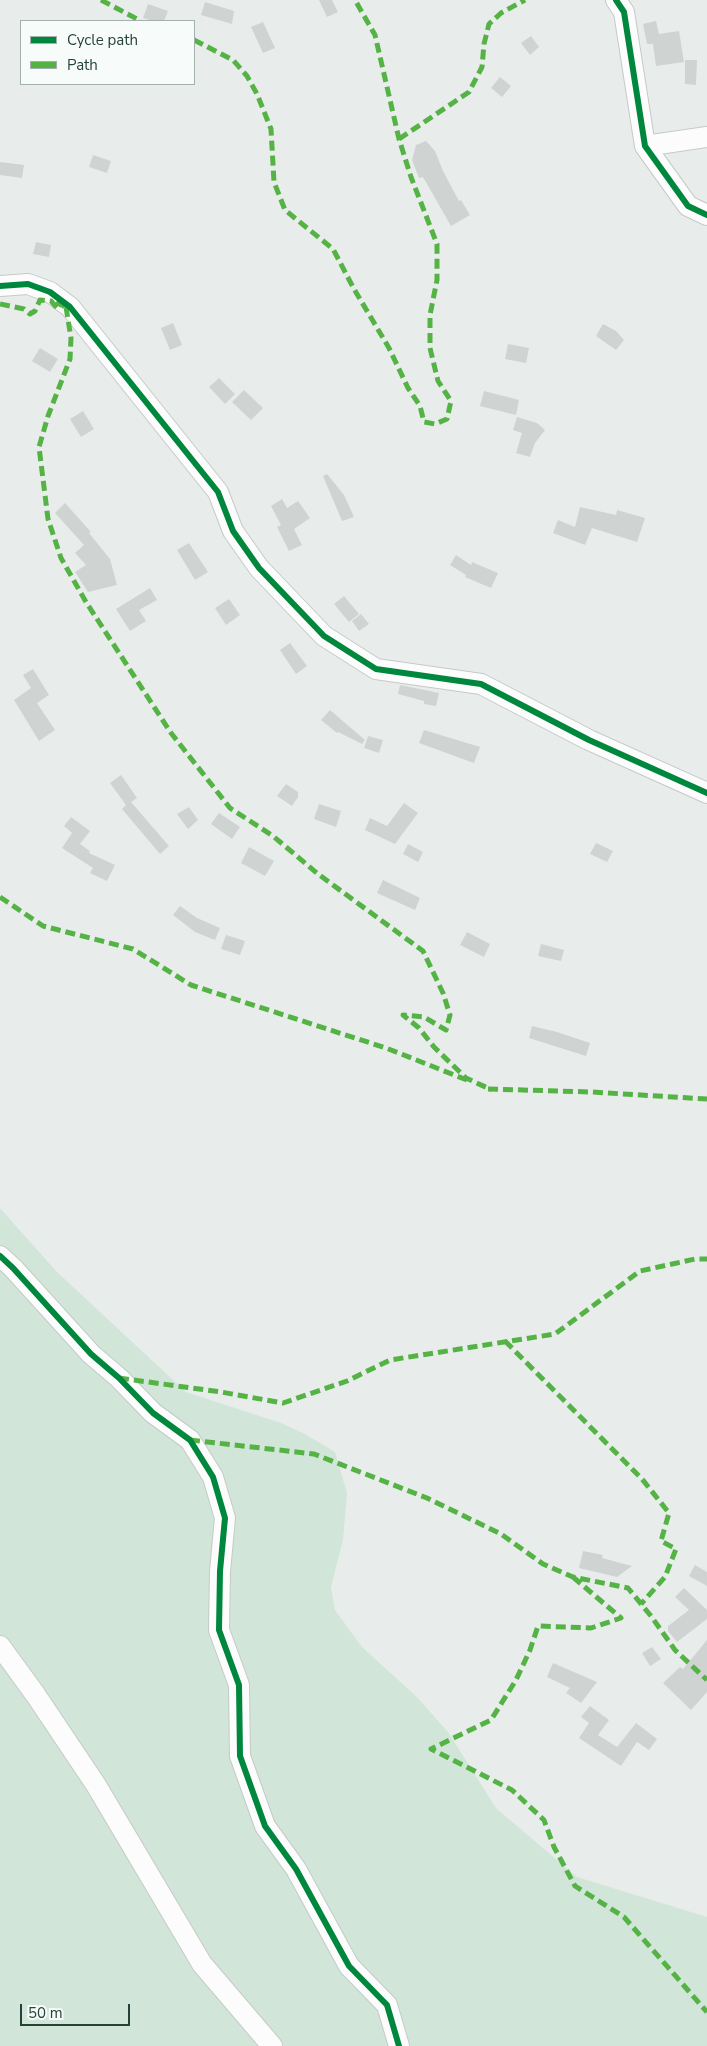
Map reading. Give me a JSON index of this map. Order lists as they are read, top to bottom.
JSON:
{
  "legend": ["Cycle path", "Path"],
  "scale_bar": "50 m"
}
